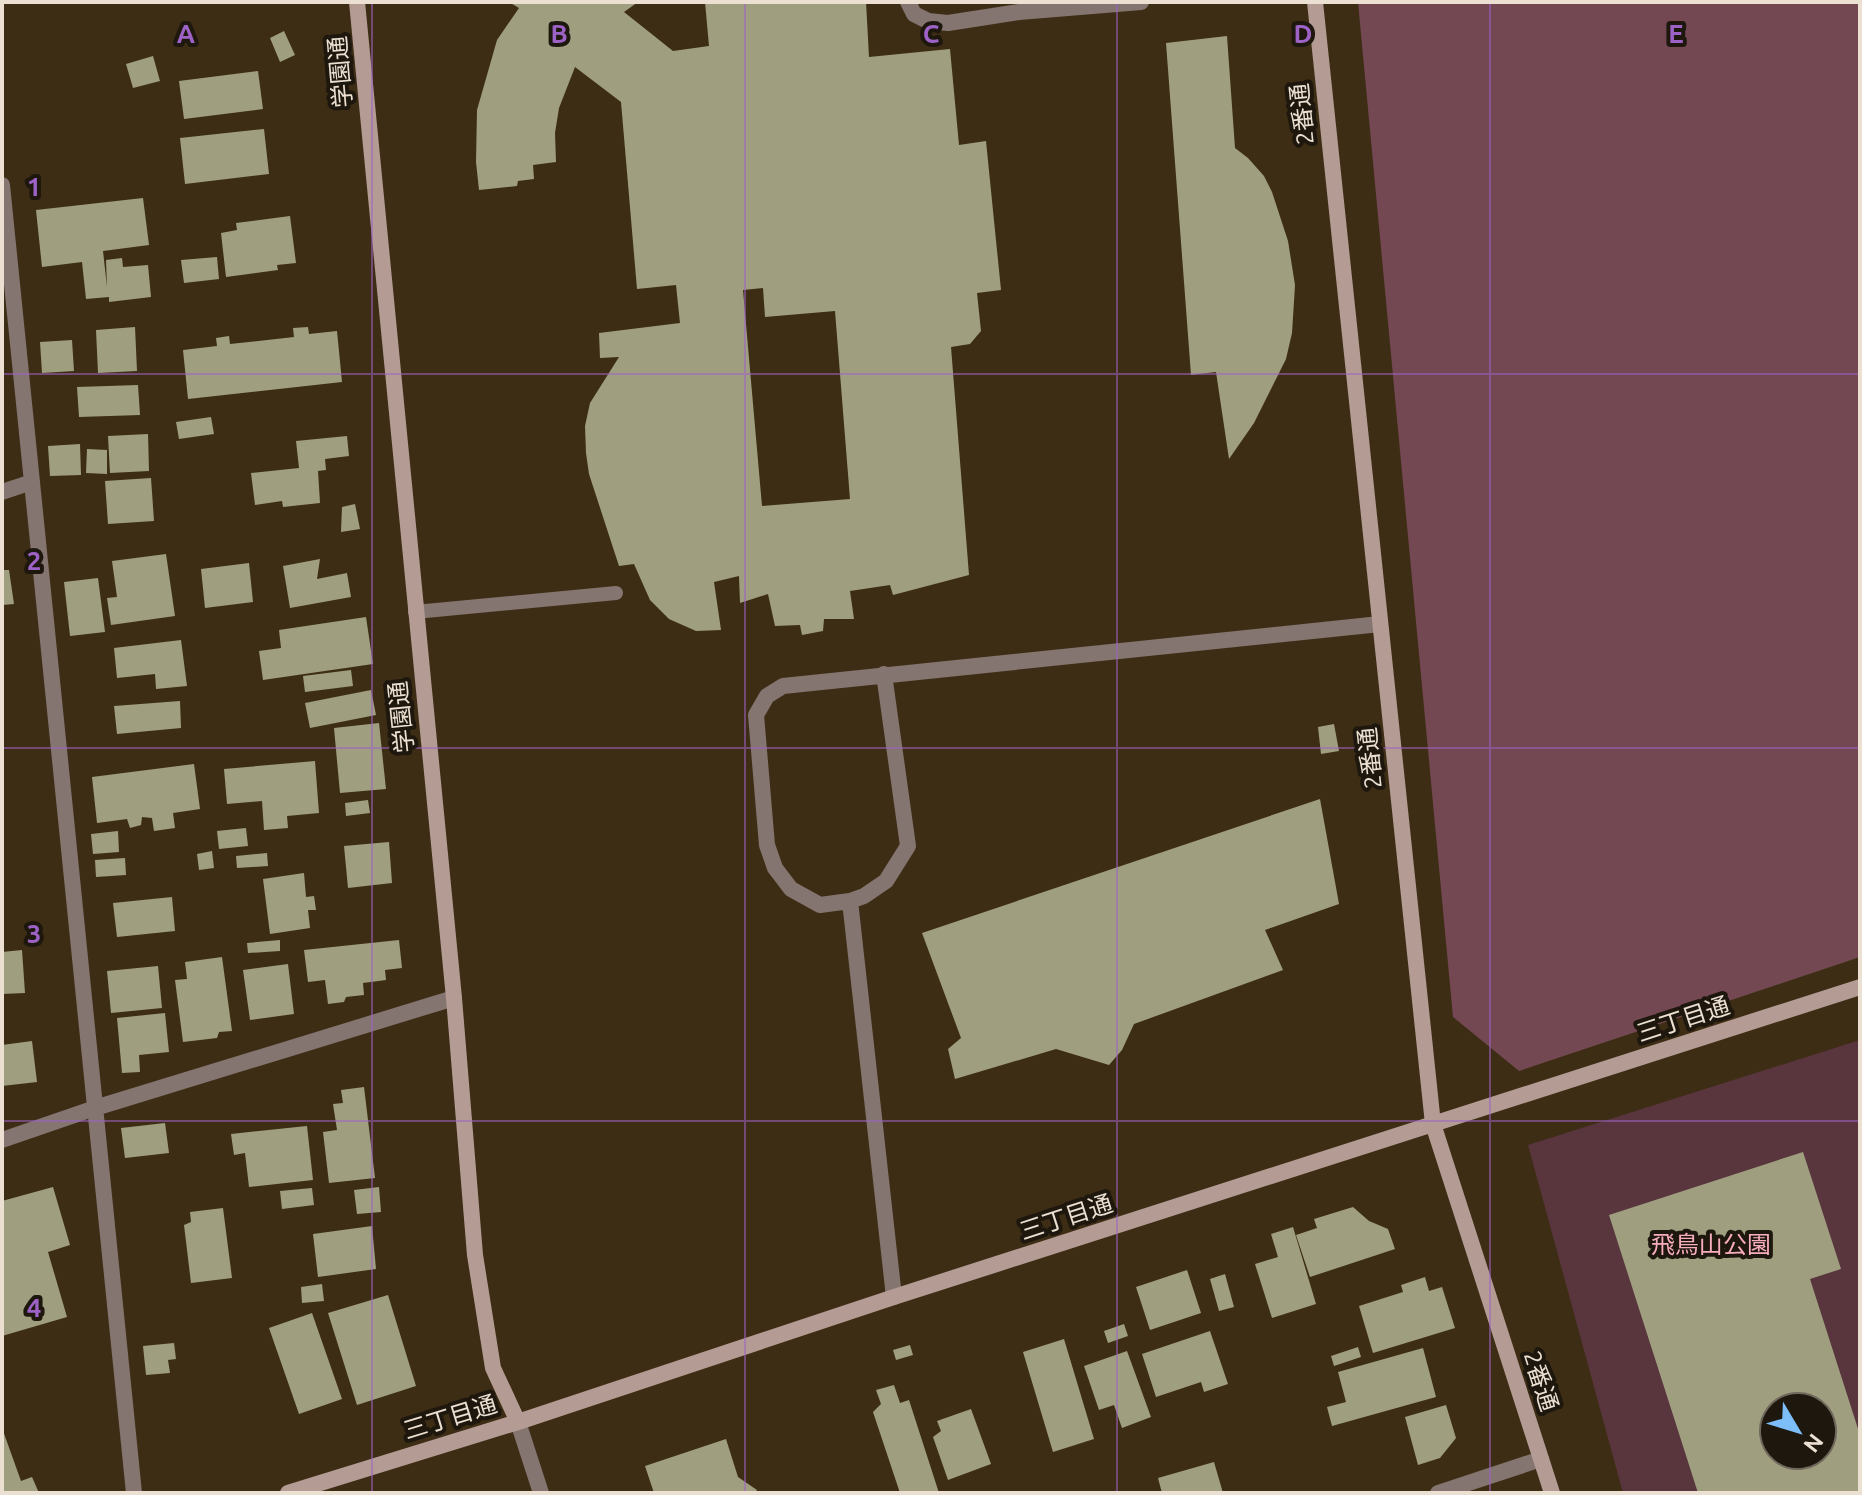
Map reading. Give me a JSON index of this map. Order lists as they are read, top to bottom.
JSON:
{
  "streets": {
    "street": ["学園通", "2番通", "三丁目通"]
  },
  "crossings": [
    ["学園通", "三丁目通"],
    ["2番通", "三丁目通"]
  ],
  "parks": ["飛鳥山公園"],
  "north": "bottom right",
  "grid": {
    "columns": [
      "A",
      "B",
      "C",
      "D",
      "E"
    ],
    "rows": [
      "1",
      "2",
      "3",
      "4"
    ]
  }
}
